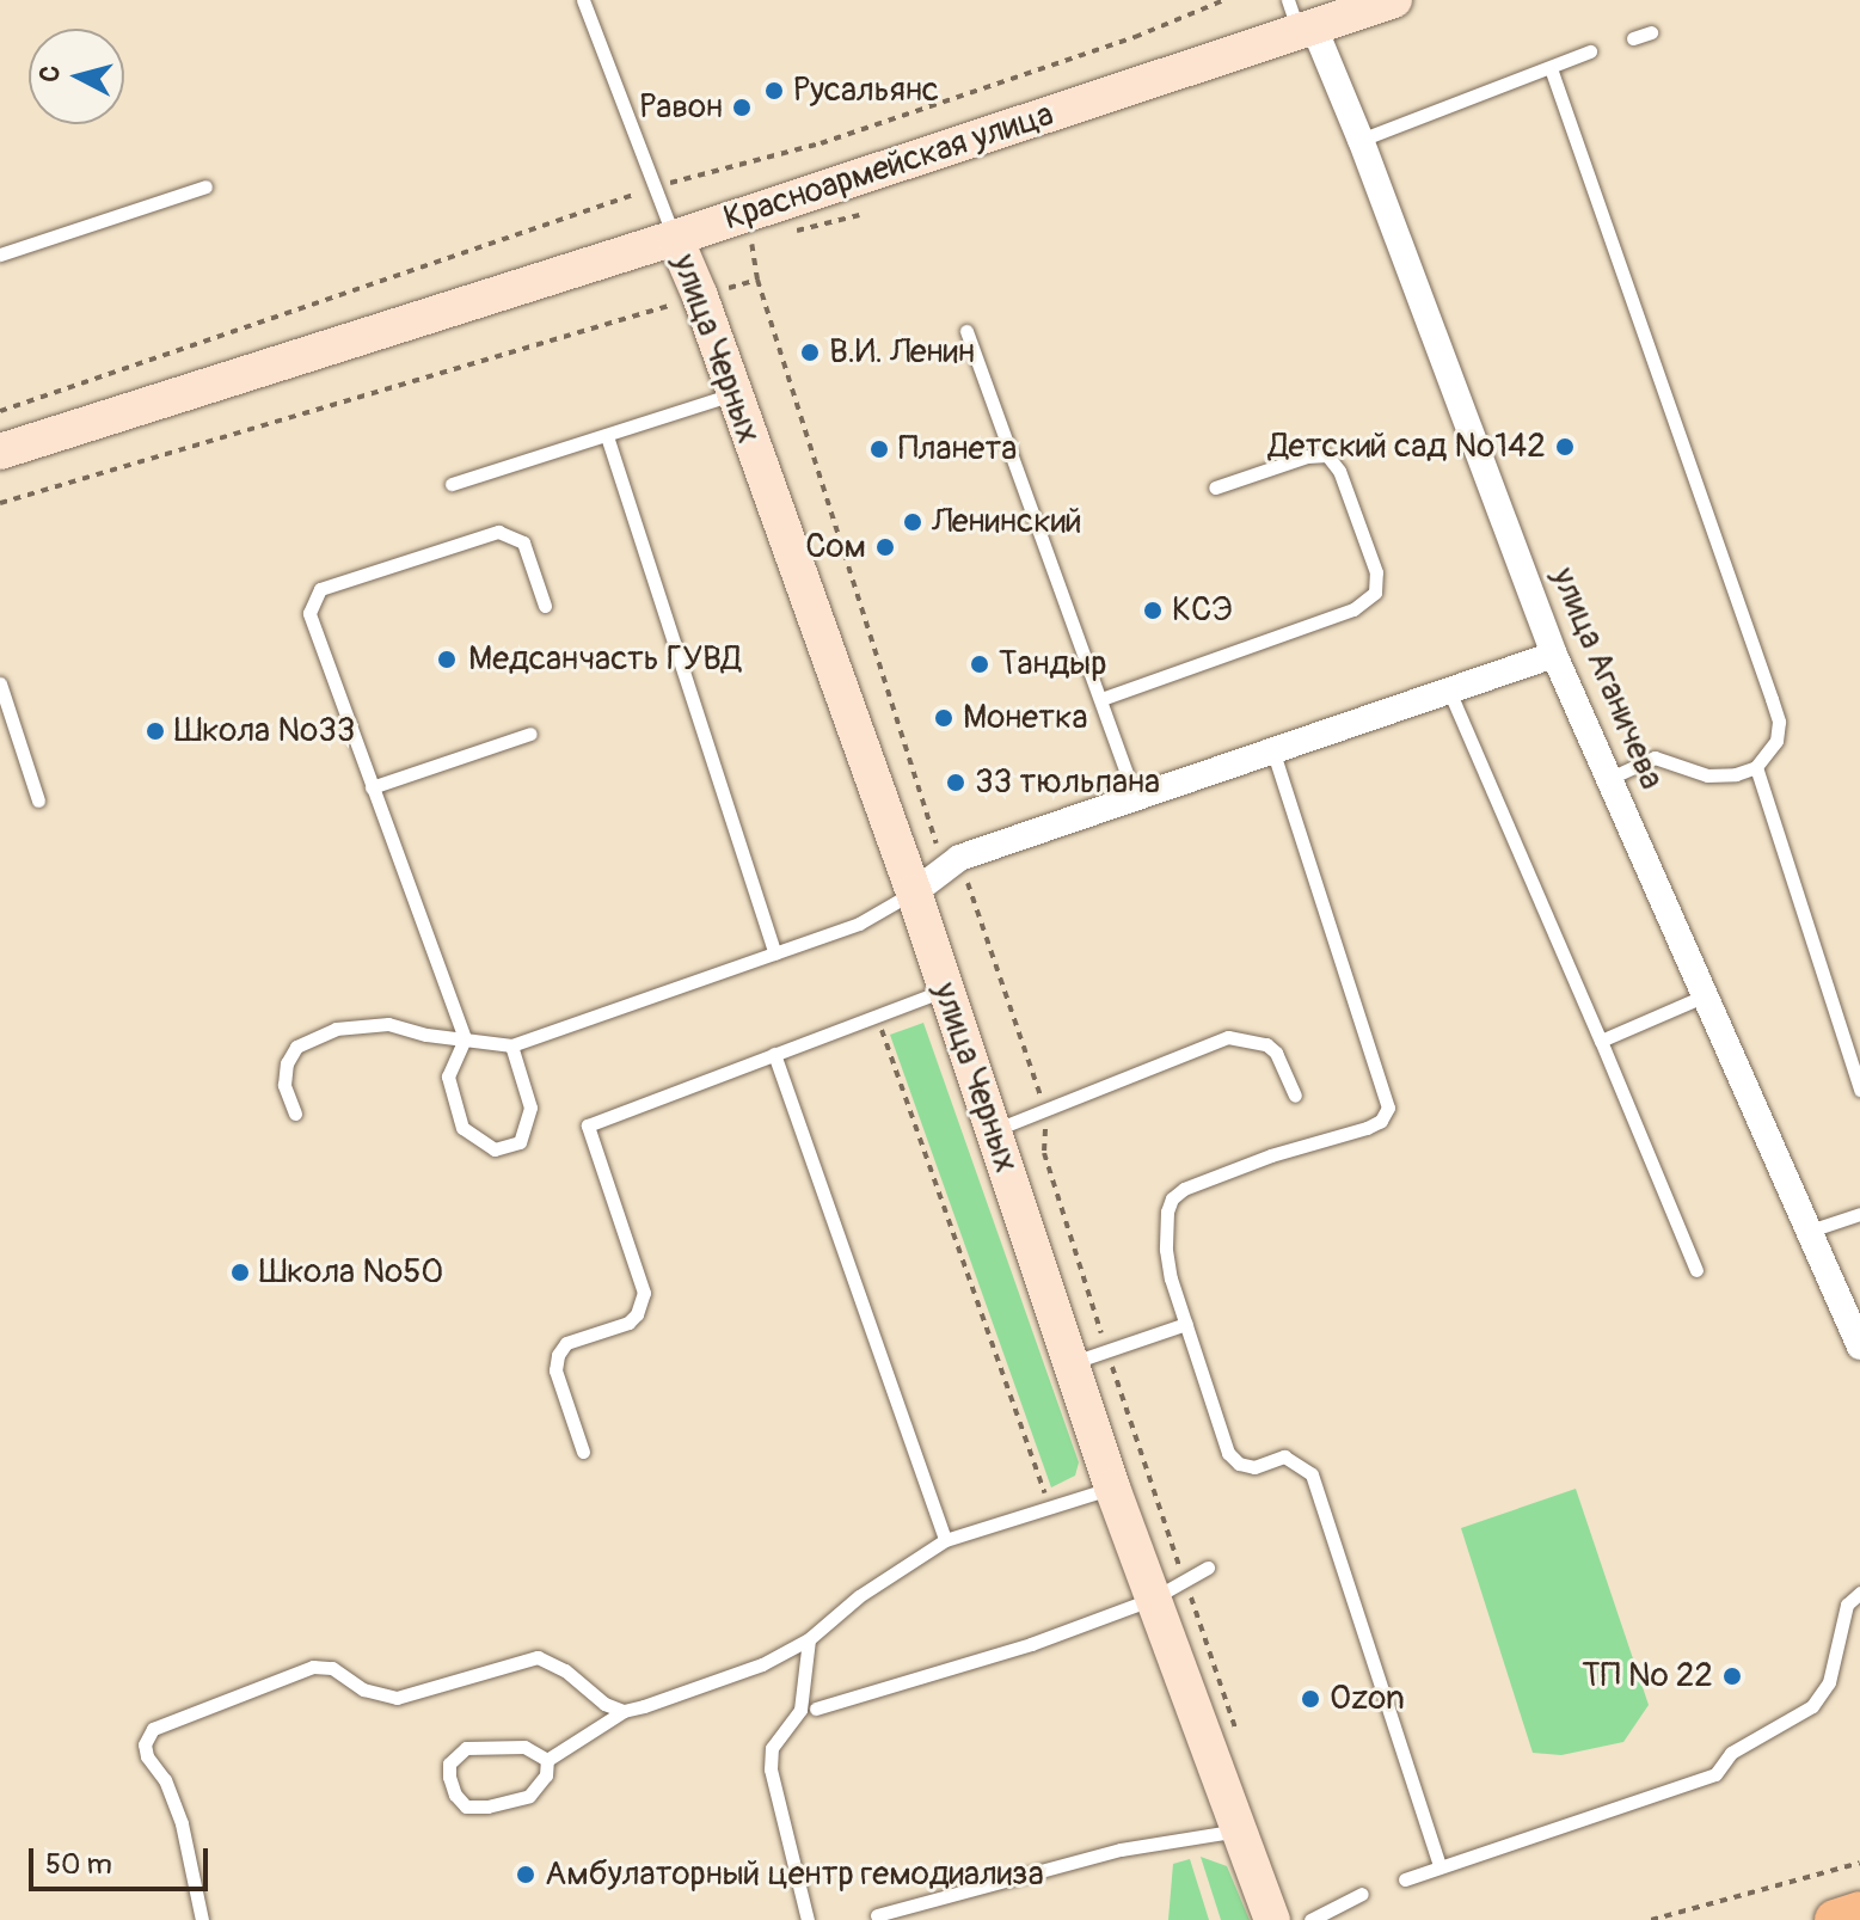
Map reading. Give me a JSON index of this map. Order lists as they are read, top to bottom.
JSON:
{
  "streets": {
    "street": ["Красноармейская улица", "улица Черных", "улица Аганичева"]
  },
  "crossings": [
    ["Красноармейская улица", "улица Черных"],
    ["Красноармейская улица", "улица Аганичева"]
  ],
  "places": [
    "Русальянс",
    "Равон",
    "В.И. Ленин",
    "Детский сад №142",
    "Планета",
    "Ленинский",
    "Сом",
    "КСЭ",
    "Медсанчасть ГУВД",
    "Тандыр",
    "Монетка",
    "Школа №33",
    "33 тюльпана",
    "Школа №50",
    "ТП № 22",
    "Ozon",
    "Амбулаторный центр гемодиализа"
  ],
  "scale_bar": "50 m",
  "north": "left"
}
